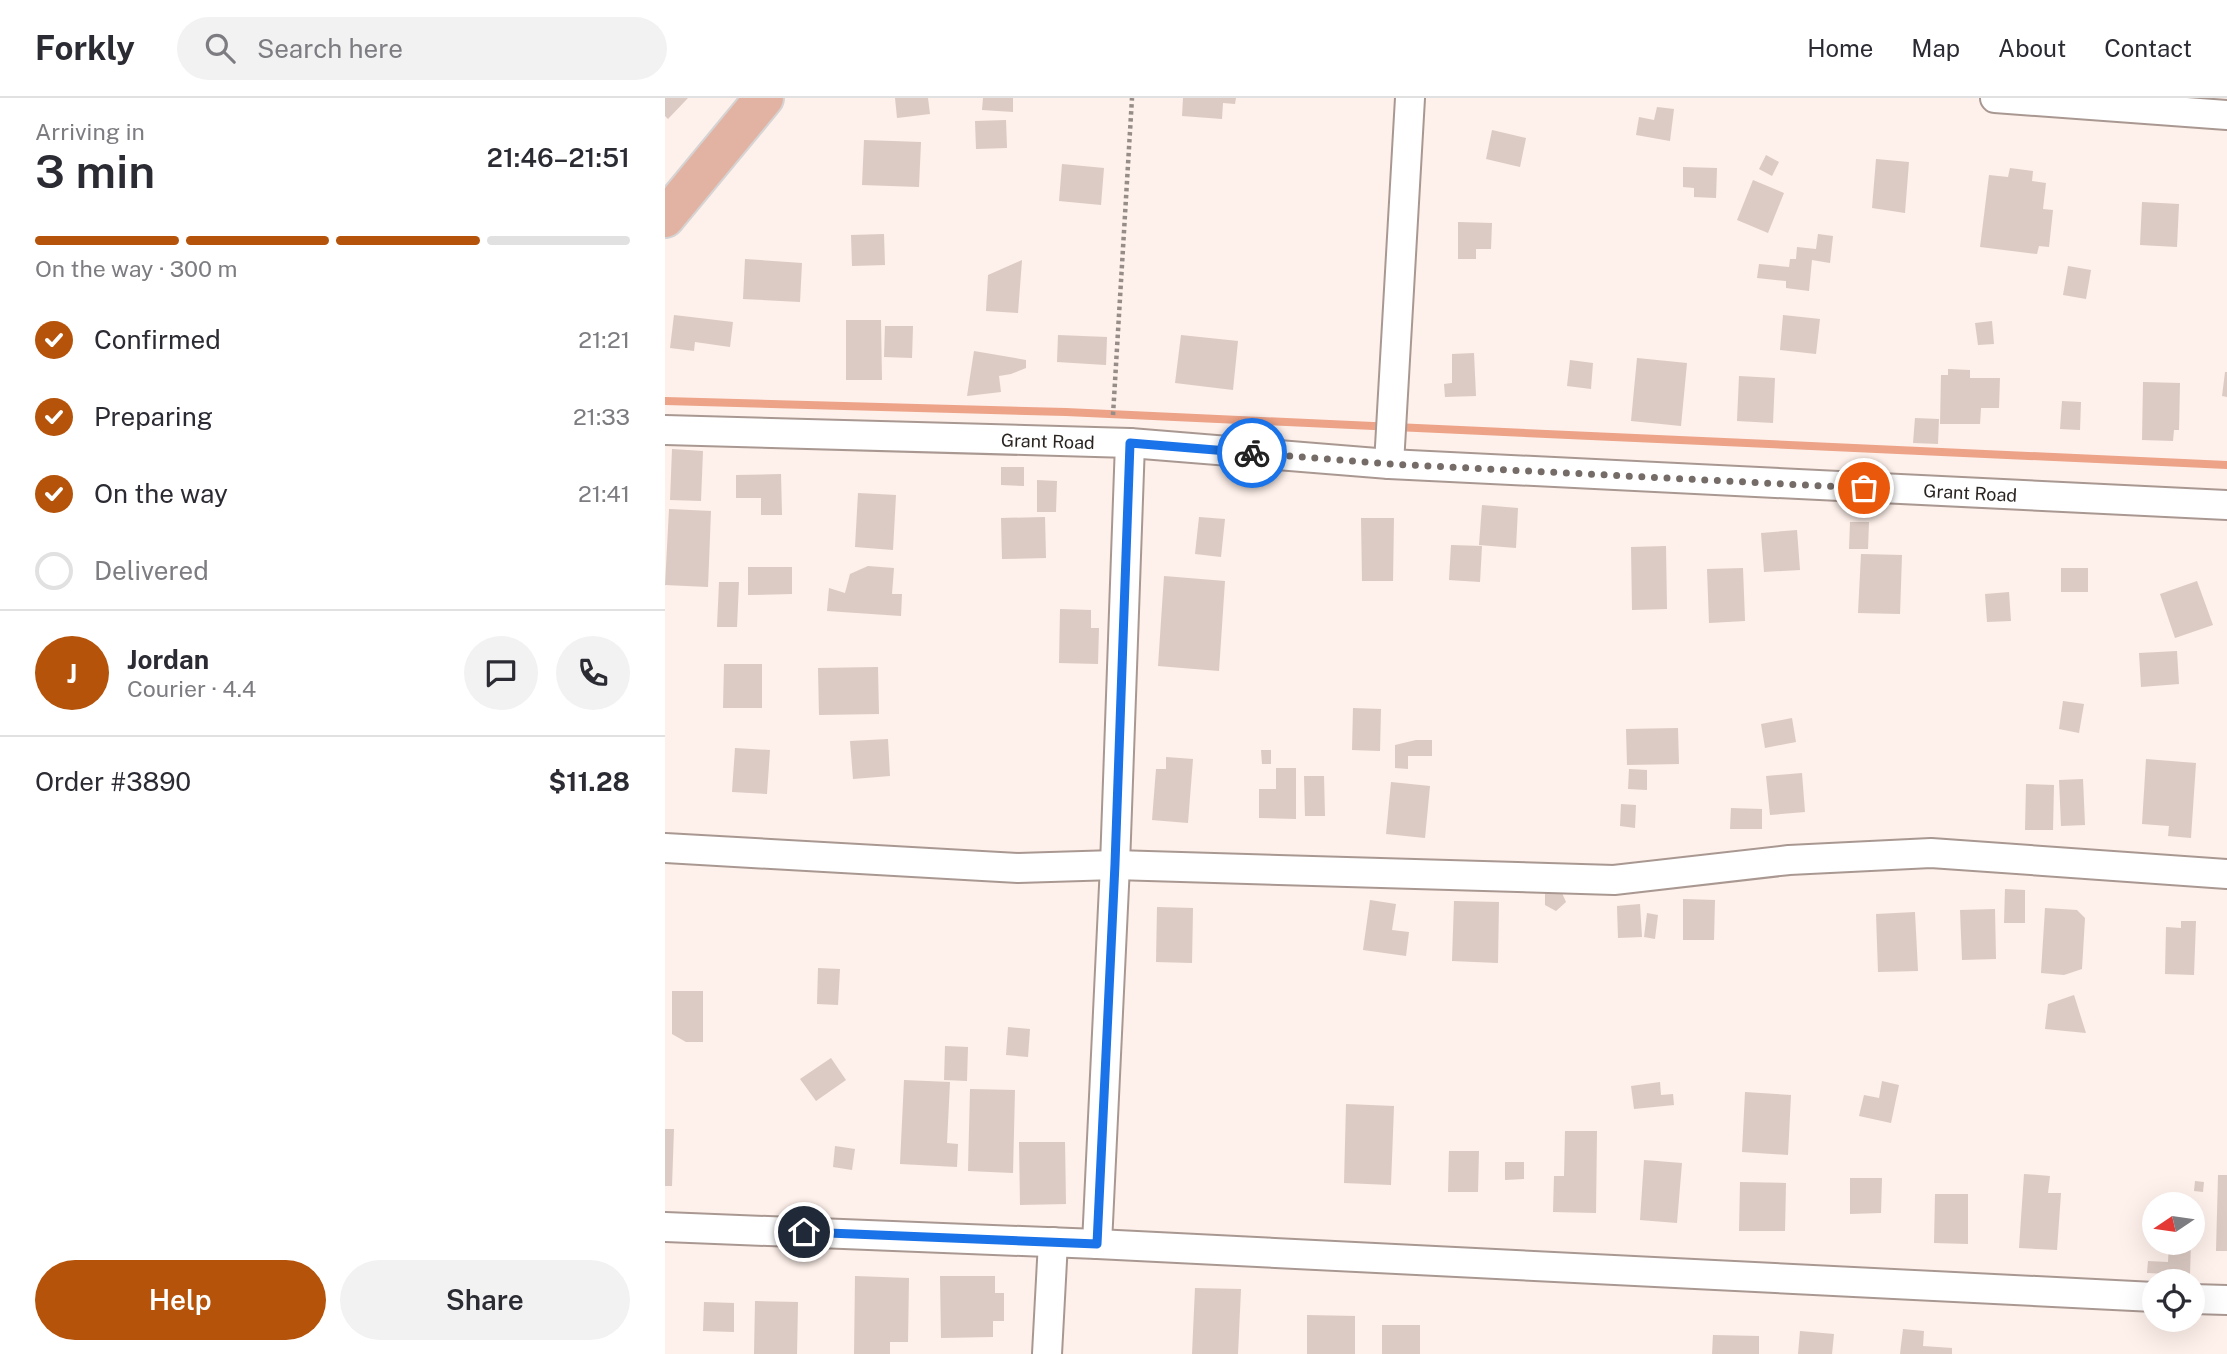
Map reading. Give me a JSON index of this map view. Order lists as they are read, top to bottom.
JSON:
{
  "streets": {
    "street": ["Grant Road"]
  },
  "north": "left",
  "page": {
    "header": "Forkly",
    "search": "Search here",
    "nav": [
      "Home",
      "Map",
      "About",
      "Contact"
    ],
    "heading": ["3 min", "Arriving in", "21:46–21:51"],
    "panel": [
      "Jordan",
      "Courier · 4.4",
      "Order #3890",
      "$11.28"
    ],
    "bar": "On the way · 300 m",
    "list": [
      ["Confirmed", "21:21"],
      ["Preparing", "21:33"],
      ["On the way", "21:41"],
      "Delivered"
    ],
    "round": "J",
    "buttons": ["Help", "Share"]
  }
}
